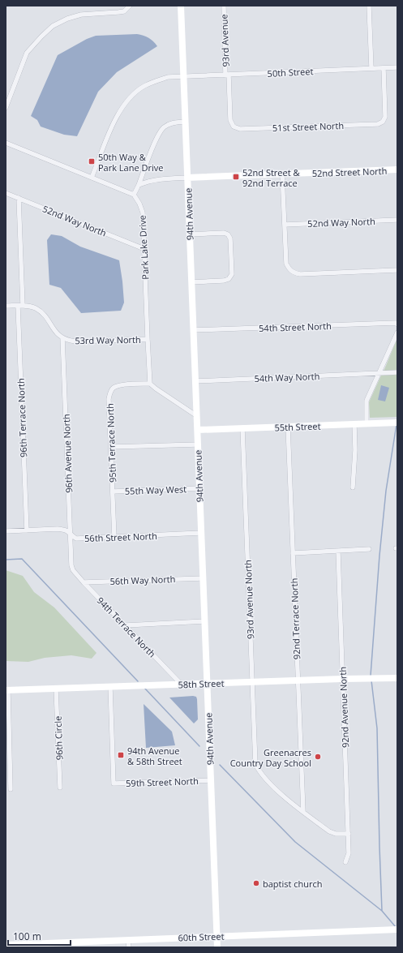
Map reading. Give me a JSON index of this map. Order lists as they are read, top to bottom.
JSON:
{
  "streets": {
    "street": [
      "93rd Avenue",
      "50th Street",
      "51st Street North",
      "52nd Street North",
      "94th Avenue",
      "52nd Way North",
      "Park Lake Drive",
      "54th Street North",
      "53rd Way North",
      "54th Way North",
      "96th Terrace North",
      "55th Street",
      "95th Terrace North",
      "96th Avenue North",
      "55th Way West",
      "56th Street North",
      "56th Way North",
      "93rd Avenue North",
      "92nd Terrace North",
      "94th Terrace North",
      "58th Street",
      "92nd Avenue North",
      "96th Circle",
      "59th Street North",
      "60th Street"
    ]
  },
  "crossings": [
    ["93rd Avenue", "50th Street"],
    ["93rd Avenue", "51st Street North"],
    ["50th Street", "51st Street North"],
    ["50th Street", "94th Avenue"],
    ["52nd Street North", "94th Avenue"],
    ["94th Avenue", "54th Street North"],
    ["94th Avenue", "54th Way North"],
    ["94th Avenue", "55th Street"],
    ["94th Avenue", "55th Way West"],
    ["94th Avenue", "56th Street North"],
    ["94th Avenue", "56th Way North"],
    ["94th Avenue", "58th Street"],
    ["94th Avenue", "59th Street North"],
    ["94th Avenue", "60th Street"],
    ["52nd Way North", "Park Lake Drive"],
    ["Park Lake Drive", "53rd Way North"],
    ["Park Lake Drive", "95th Terrace North"],
    ["53rd Way North", "96th Terrace North"],
    ["53rd Way North", "96th Avenue North"],
    ["96th Terrace North", "56th Street North"],
    ["55th Street", "93rd Avenue North"],
    ["55th Street", "92nd Terrace North"],
    ["95th Terrace North", "55th Way West"],
    ["95th Terrace North", "56th Street North"],
    ["96th Avenue North", "56th Street North"],
    ["96th Avenue North", "94th Terrace North"],
    ["56th Way North", "94th Terrace North"],
    ["93rd Avenue North", "92nd Terrace North"],
    ["93rd Avenue North", "58th Street"],
    ["92nd Terrace North", "58th Street"],
    ["94th Terrace North", "58th Street"],
    ["58th Street", "92nd Avenue North"],
    ["58th Street", "96th Circle"],
    ["58th Street", "59th Street North"]
  ],
  "places": {
    "transit": ["50th Way & Park Lane Drive", "52nd Street & 92nd Terrace", "94th Avenue & 58th Street"],
    "other": ["Greenacres Country Day School", "baptist church"]
  },
  "scale_bar": "100 m"
}
